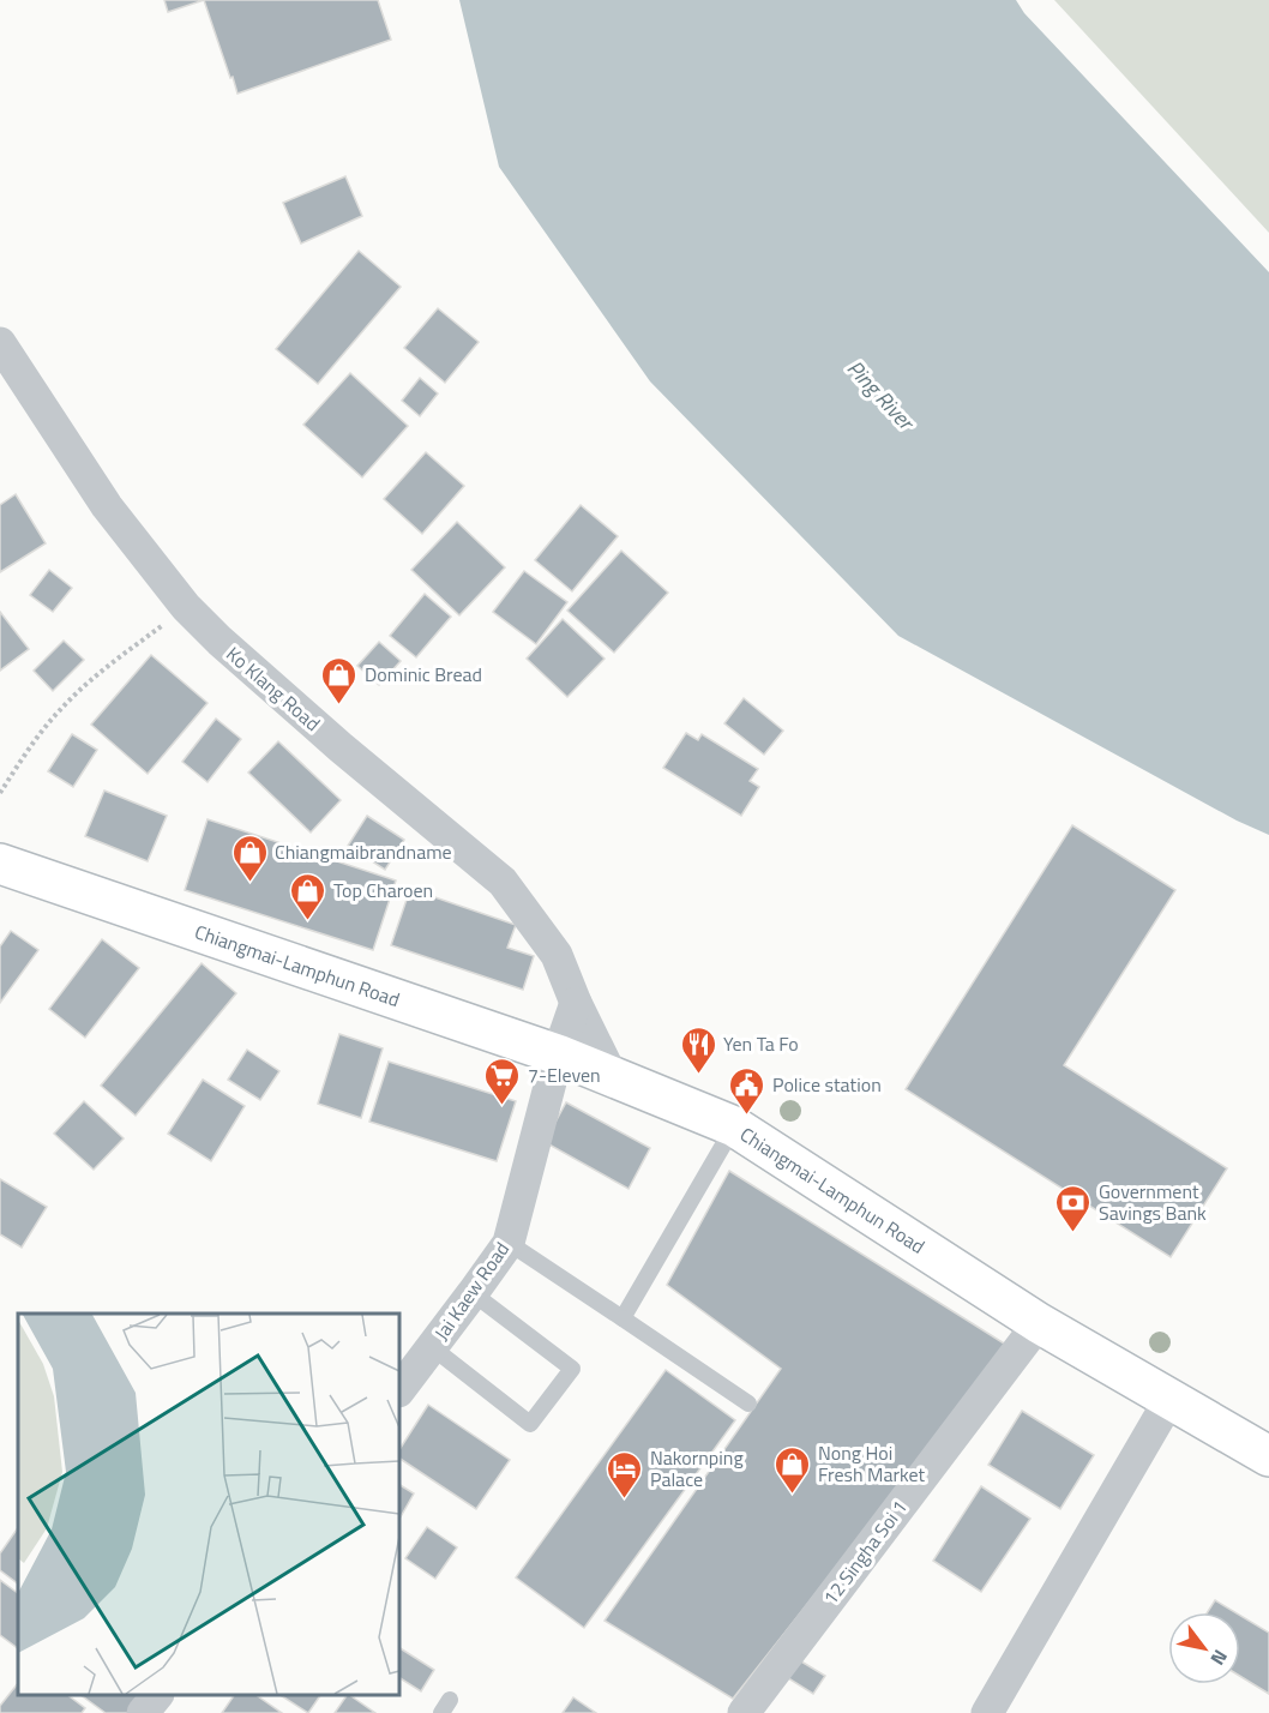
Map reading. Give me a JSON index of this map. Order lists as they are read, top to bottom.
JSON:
{
  "streets": {
    "main road": ["Chiangmai-Lamphun Road"],
    "street": ["Ko Klang Road", "Jai Kaew Road", "12 Singha Soi 1"]
  },
  "crossings": [
    ["Ko Klang Road", "Chiangmai-Lamphun Road"],
    ["Chiangmai-Lamphun Road", "Jai Kaew Road"],
    ["Chiangmai-Lamphun Road", "12 Singha Soi 1"]
  ],
  "water": ["Ping River"],
  "places": {
    "shop": [
      "Dominic Bread",
      "Chiangmaibrandname",
      "Top Charoen",
      "Nong Hoi Fresh Market"
    ],
    "restaurant": ["Yen Ta Fo"],
    "supermarket": ["7-Eleven"],
    "public building": ["Police station"],
    "bank": ["Government Savings Bank"],
    "hotel": ["Nakornping Palace"]
  },
  "north": "bottom right"
}
